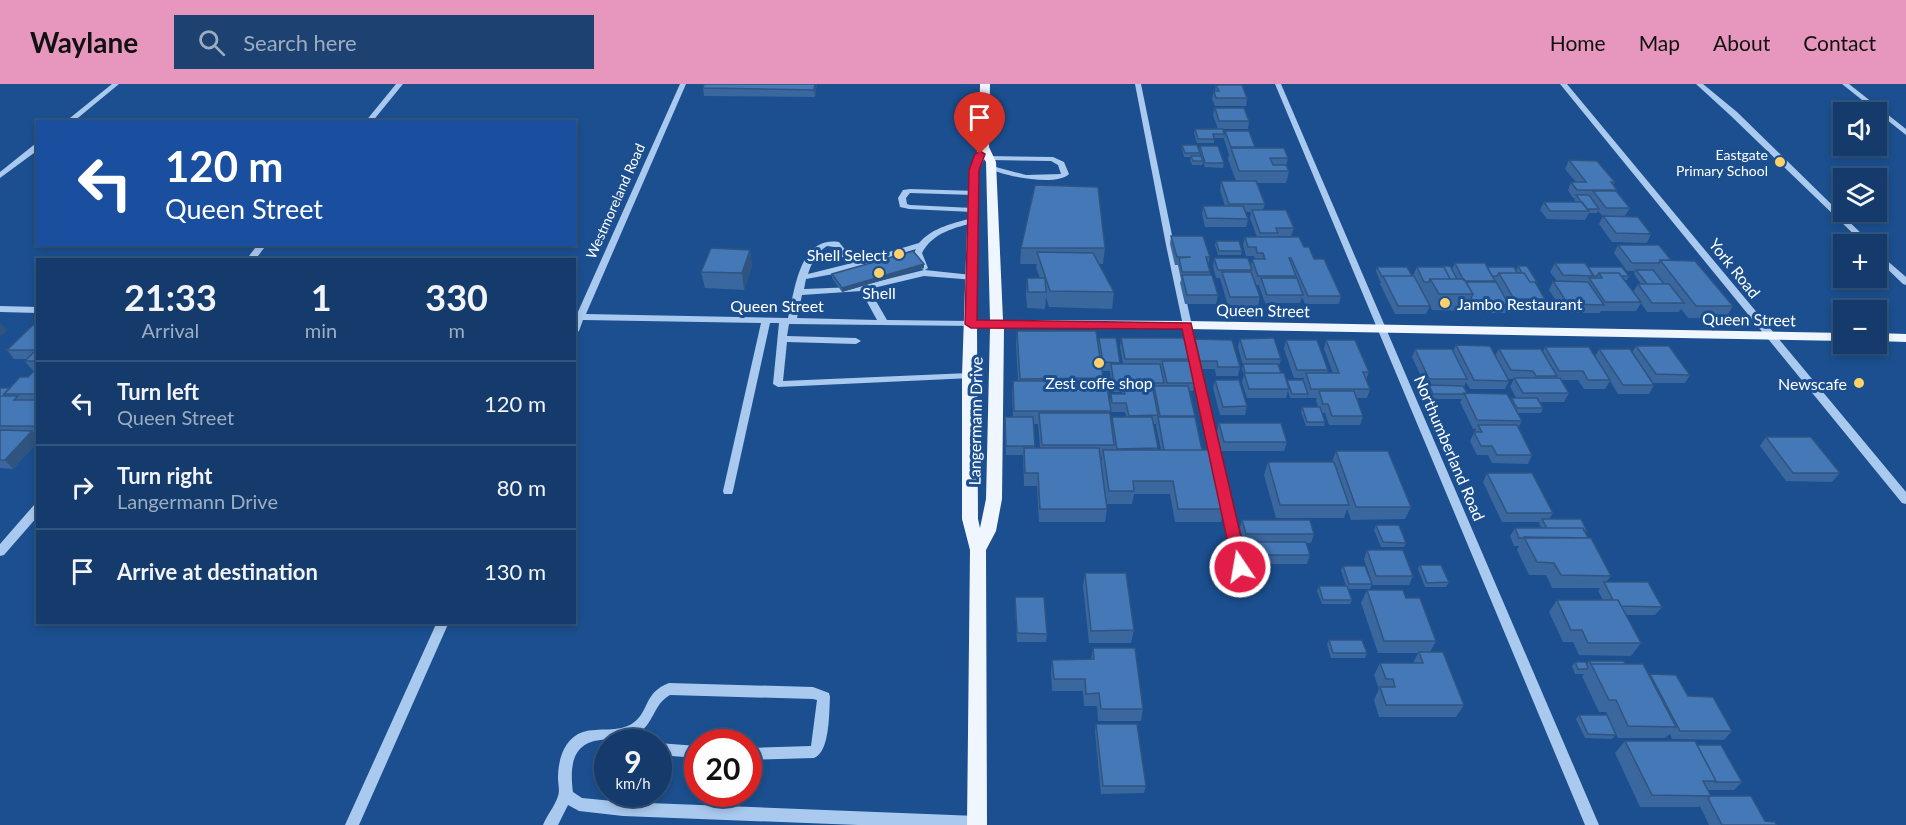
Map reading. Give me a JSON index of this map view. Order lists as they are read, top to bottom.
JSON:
{
  "streets": {
    "main road": ["Queen Street", "Langermann Drive"],
    "street": ["Westmoreland Road", "York Road", "Northumberland Road"]
  },
  "crossings": [
    ["Westmoreland Road", "Queen Street"],
    ["York Road", "Queen Street"],
    ["Queen Street", "Langermann Drive"],
    ["Queen Street", "Northumberland Road"]
  ],
  "places": [
    "Eastgate Primary School",
    "Shell Select",
    "Shell",
    "Jambo Restaurant",
    "Zest coffe shop",
    "Newscafe"
  ],
  "page": {
    "header": "Waylane",
    "search": "Search here",
    "nav": [
      "Home",
      "Map",
      "About",
      "Contact"
    ],
    "map_buttons": ["+", "−"],
    "turn": ["120 m", "Queen Street"],
    "eta": [
      "21:33",
      "Arrival",
      "1",
      "min",
      "330",
      "m"
    ],
    "list": [
      {
        "name": "Turn left",
        "note": "Queen Street",
        "value": "120 m"
      },
      {
        "name": "Turn right",
        "note": "Langermann Drive",
        "value": "80 m"
      },
      {
        "name": "Arrive at destination",
        "value": "130 m"
      }
    ],
    "speed": "9 km/h",
    "limit": "20"
  }
}
